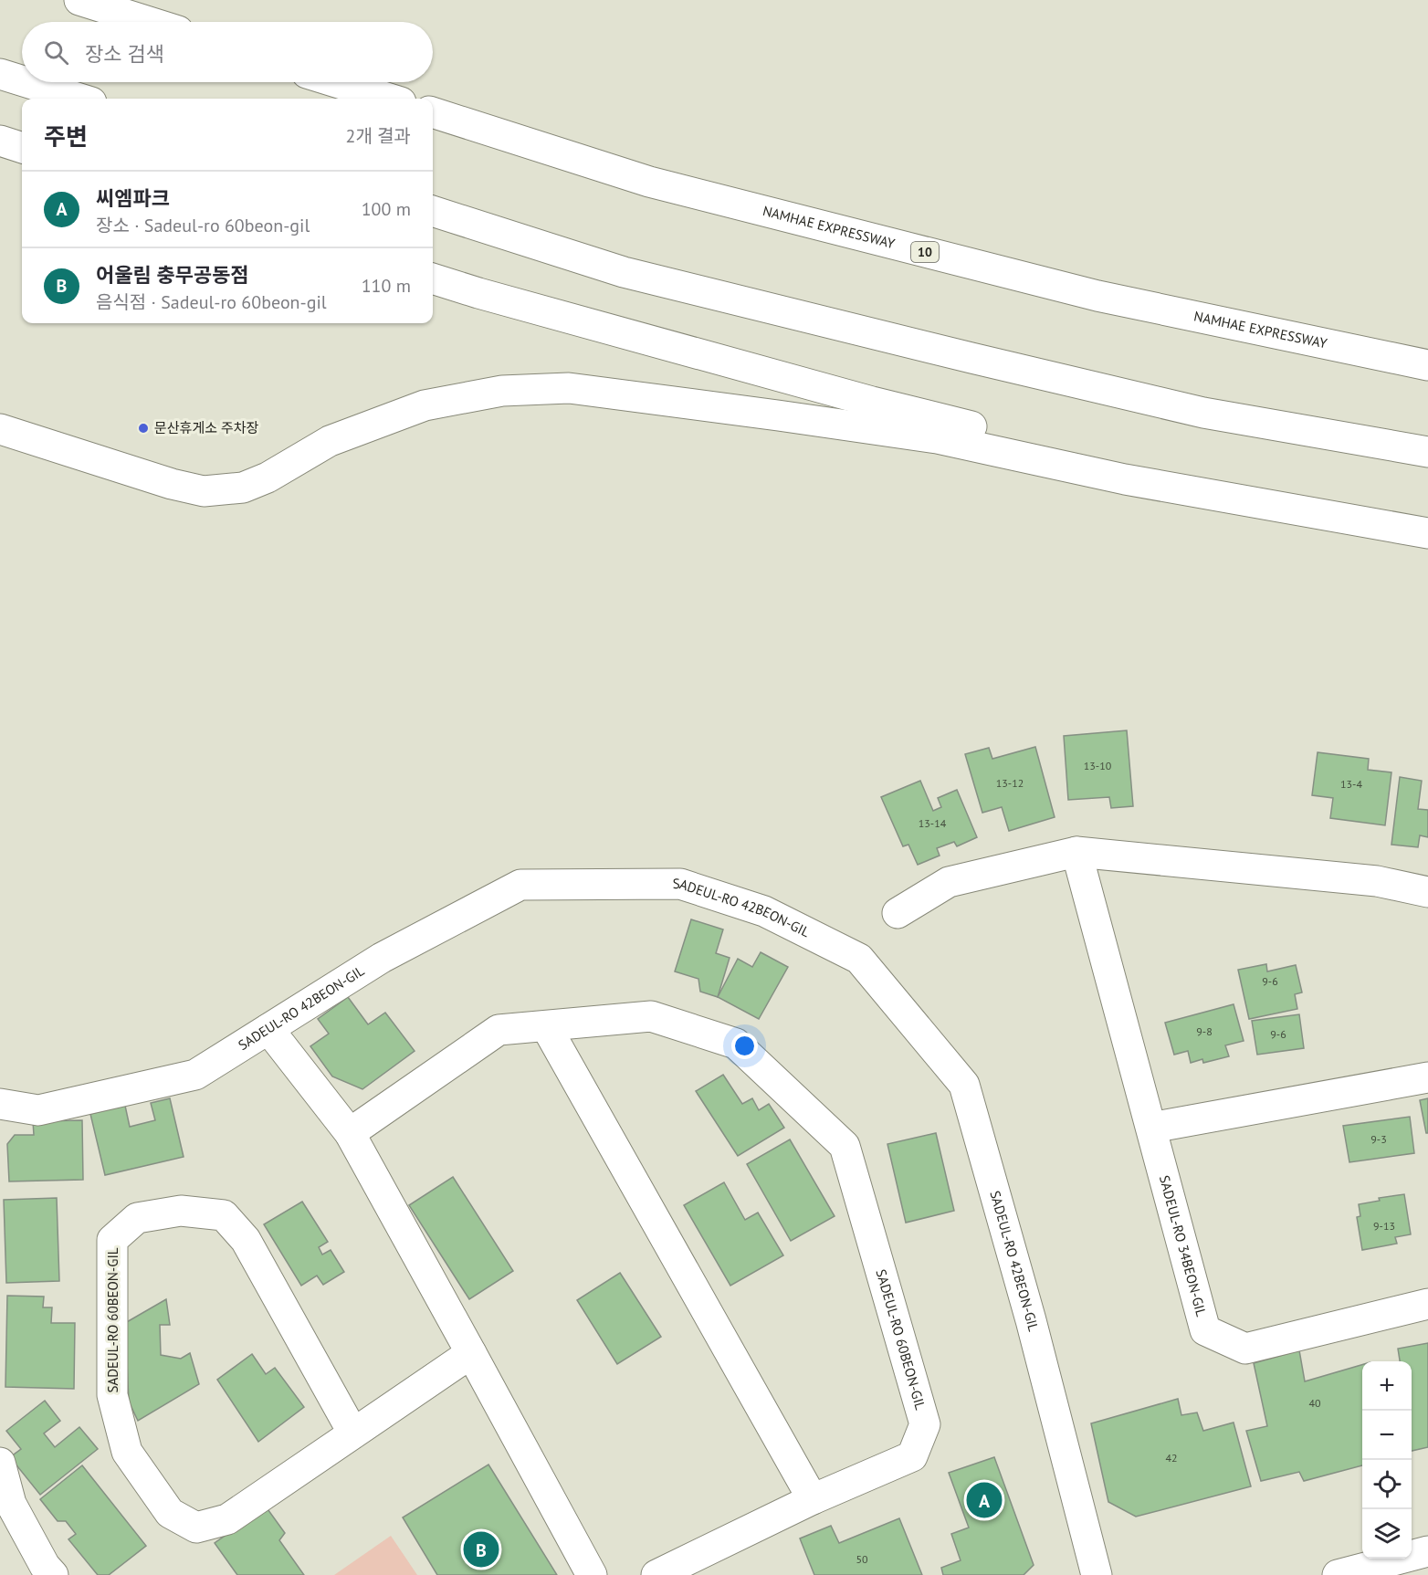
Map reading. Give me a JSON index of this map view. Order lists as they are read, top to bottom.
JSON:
{
  "streets": {
    "main road": [
      "NAMHAE EXPRESSWAY",
      "10",
      "SADEUL-RO 42BEON-GIL",
      "SADEUL-RO 34BEON-GIL",
      "SADEUL-RO 60BEON-GIL"
    ]
  },
  "places": ["문산휴게소 주차장"],
  "house_numbers": [
    "13-10",
    "13-12",
    "13-4",
    "13-14",
    "9-6",
    "9-8",
    "9-6",
    "9-3",
    "9-13",
    "40",
    "42",
    "50"
  ],
  "page": {
    "search": "장소 검색",
    "heading": ["주변", "2개 결과"],
    "list": [
      {
        "mark": "A",
        "name": "씨엠파크",
        "note": "장소 · Sadeul-ro 60beon-gil",
        "value": "100 m"
      },
      {
        "mark": "B",
        "name": "어울림 충무공동점",
        "note": "음식점 · Sadeul-ro 60beon-gil",
        "value": "110 m"
      }
    ],
    "map_buttons": ["+", "−"],
    "pins": ["A", "B"]
  }
}
